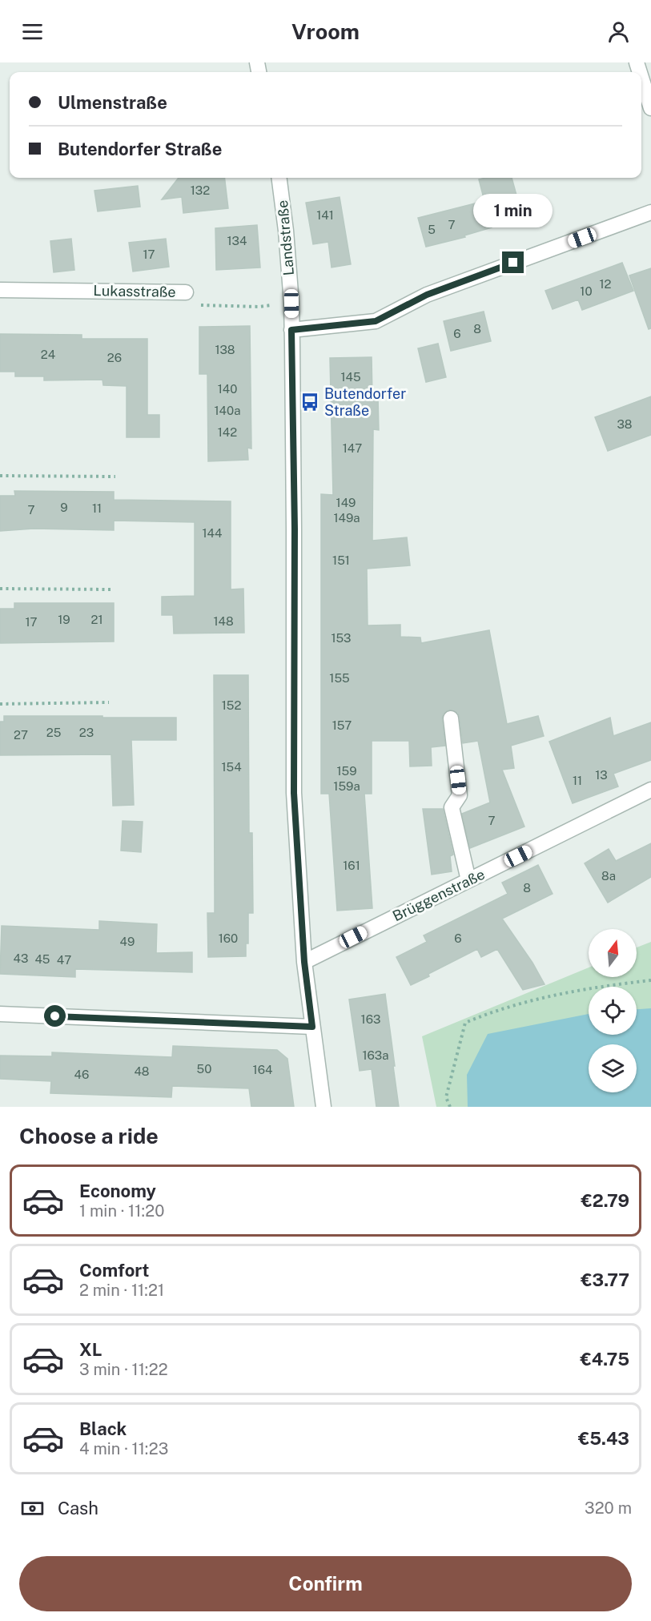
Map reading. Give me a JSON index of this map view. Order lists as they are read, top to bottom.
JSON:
{
  "streets": {
    "street": ["Landstraße", "Lukasstraße", "Brüggenstraße"]
  },
  "crossings": [
    ["Landstraße", "Lukasstraße"],
    ["Landstraße", "Brüggenstraße"]
  ],
  "places": {
    "bus stop": ["Butendorfer Straße"]
  },
  "house_numbers": [
    "132",
    "141",
    "7",
    "5",
    "134",
    "17",
    "12",
    "10",
    "8",
    "6",
    "138",
    "24",
    "26",
    "145",
    "140",
    "140a",
    "38",
    "142",
    "147",
    "149",
    "9",
    "11",
    "7",
    "149a",
    "144",
    "151",
    "19",
    "21",
    "148",
    "17",
    "153",
    "155",
    "152",
    "157",
    "25",
    "23",
    "27",
    "154",
    "159",
    "13",
    "11",
    "159a",
    "7",
    "161",
    "8a",
    "8",
    "160",
    "6",
    "49",
    "43",
    "45",
    "47",
    "163",
    "163a",
    "50",
    "164",
    "48",
    "46"
  ],
  "north": "top",
  "page": {
    "header": "Vroom",
    "banner": ["Ulmenstraße", "Butendorfer Straße"],
    "bubble": "1 min",
    "heading": "Choose a ride",
    "list": [
      {
        "name": "Economy",
        "note": "1 min · 11:20",
        "value": "€2.79"
      },
      {
        "name": "Comfort",
        "note": "2 min · 11:21",
        "value": "€3.77"
      },
      {
        "name": "XL",
        "note": "3 min · 11:22",
        "value": "€4.75"
      },
      {
        "name": "Black",
        "note": "4 min · 11:23",
        "value": "€5.43"
      }
    ],
    "pay": ["Cash", "320 m"],
    "buttons": "Confirm"
  }
}
